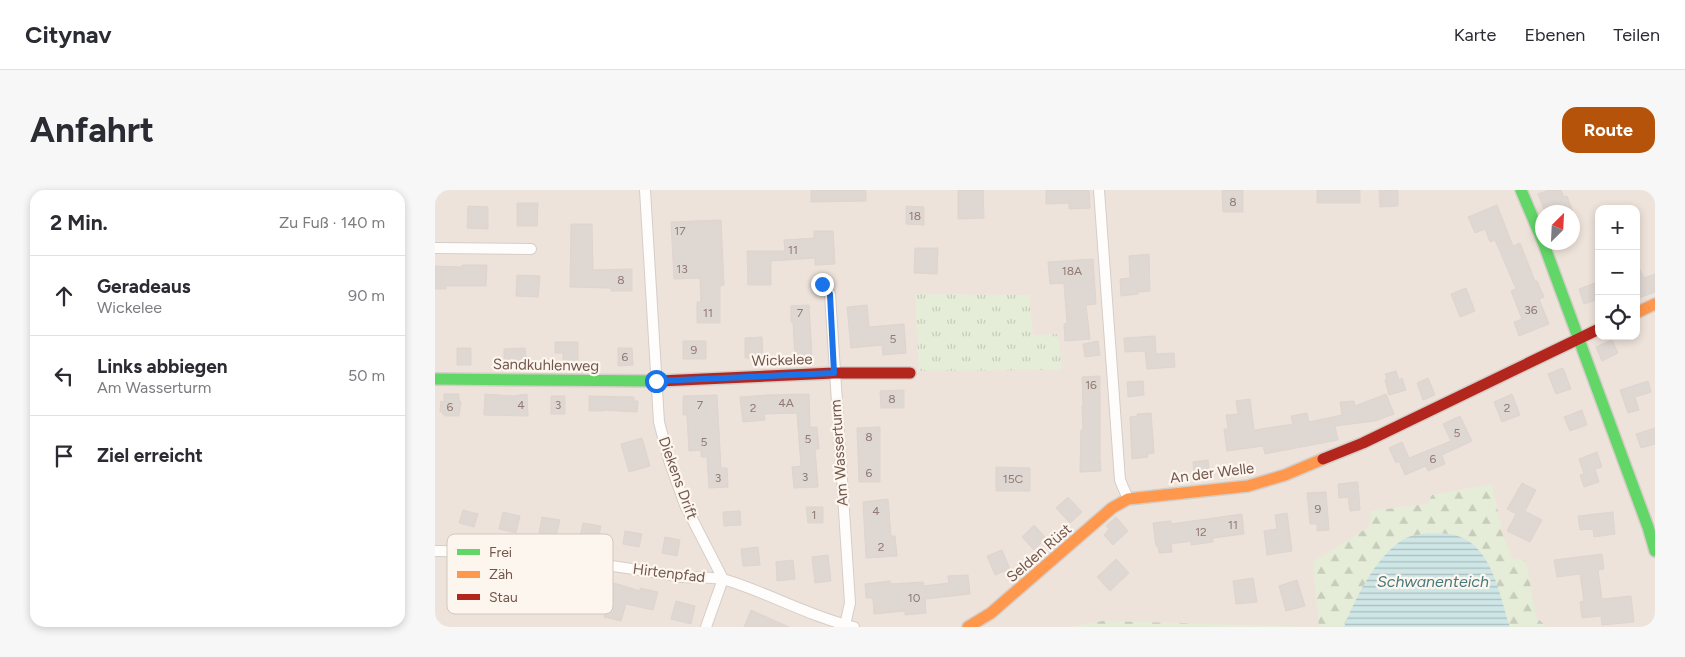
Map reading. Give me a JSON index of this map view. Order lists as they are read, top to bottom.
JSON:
{
  "streets": {
    "street": [
      "Wickelee",
      "Sandkuhlenweg",
      "Am Wasserturm",
      "An der Welle",
      "Diekens Drift",
      "Selden Rüst",
      "Hirtenpfad"
    ]
  },
  "crossings": [
    ["Wickelee", "Sandkuhlenweg"],
    ["Wickelee", "Am Wasserturm"],
    ["Wickelee", "Diekens Drift"],
    ["Sandkuhlenweg", "Diekens Drift"],
    ["An der Welle", "Selden Rüst"],
    ["Diekens Drift", "Hirtenpfad"]
  ],
  "water": ["Schwanenteich"],
  "house_numbers": [
    "8",
    "18",
    "17",
    "11",
    "13",
    "18A",
    "8",
    "36",
    "11",
    "7",
    "5",
    "9",
    "6",
    "16",
    "8",
    "4A",
    "4",
    "3",
    "7",
    "6",
    "2",
    "2",
    "5",
    "8",
    "5",
    "5",
    "6",
    "6",
    "3",
    "3",
    "15C",
    "9",
    "4",
    "1",
    "11",
    "12",
    "2",
    "10"
  ],
  "legend": ["Frei", "Zäh", "Stau"],
  "north": "top right",
  "page": {
    "header": "Citynav",
    "nav": ["Karte", "Ebenen", "Teilen"],
    "buttons": "Route",
    "title": "Anfahrt",
    "heading": ["2 Min.", "Zu Fuß · 140 m"],
    "map_buttons": ["+", "−"],
    "list": [
      ["Geradeaus", "Wickelee", "90 m"],
      ["Links abbiegen", "Am Wasserturm", "50 m"],
      "Ziel erreicht"
    ]
  }
}
